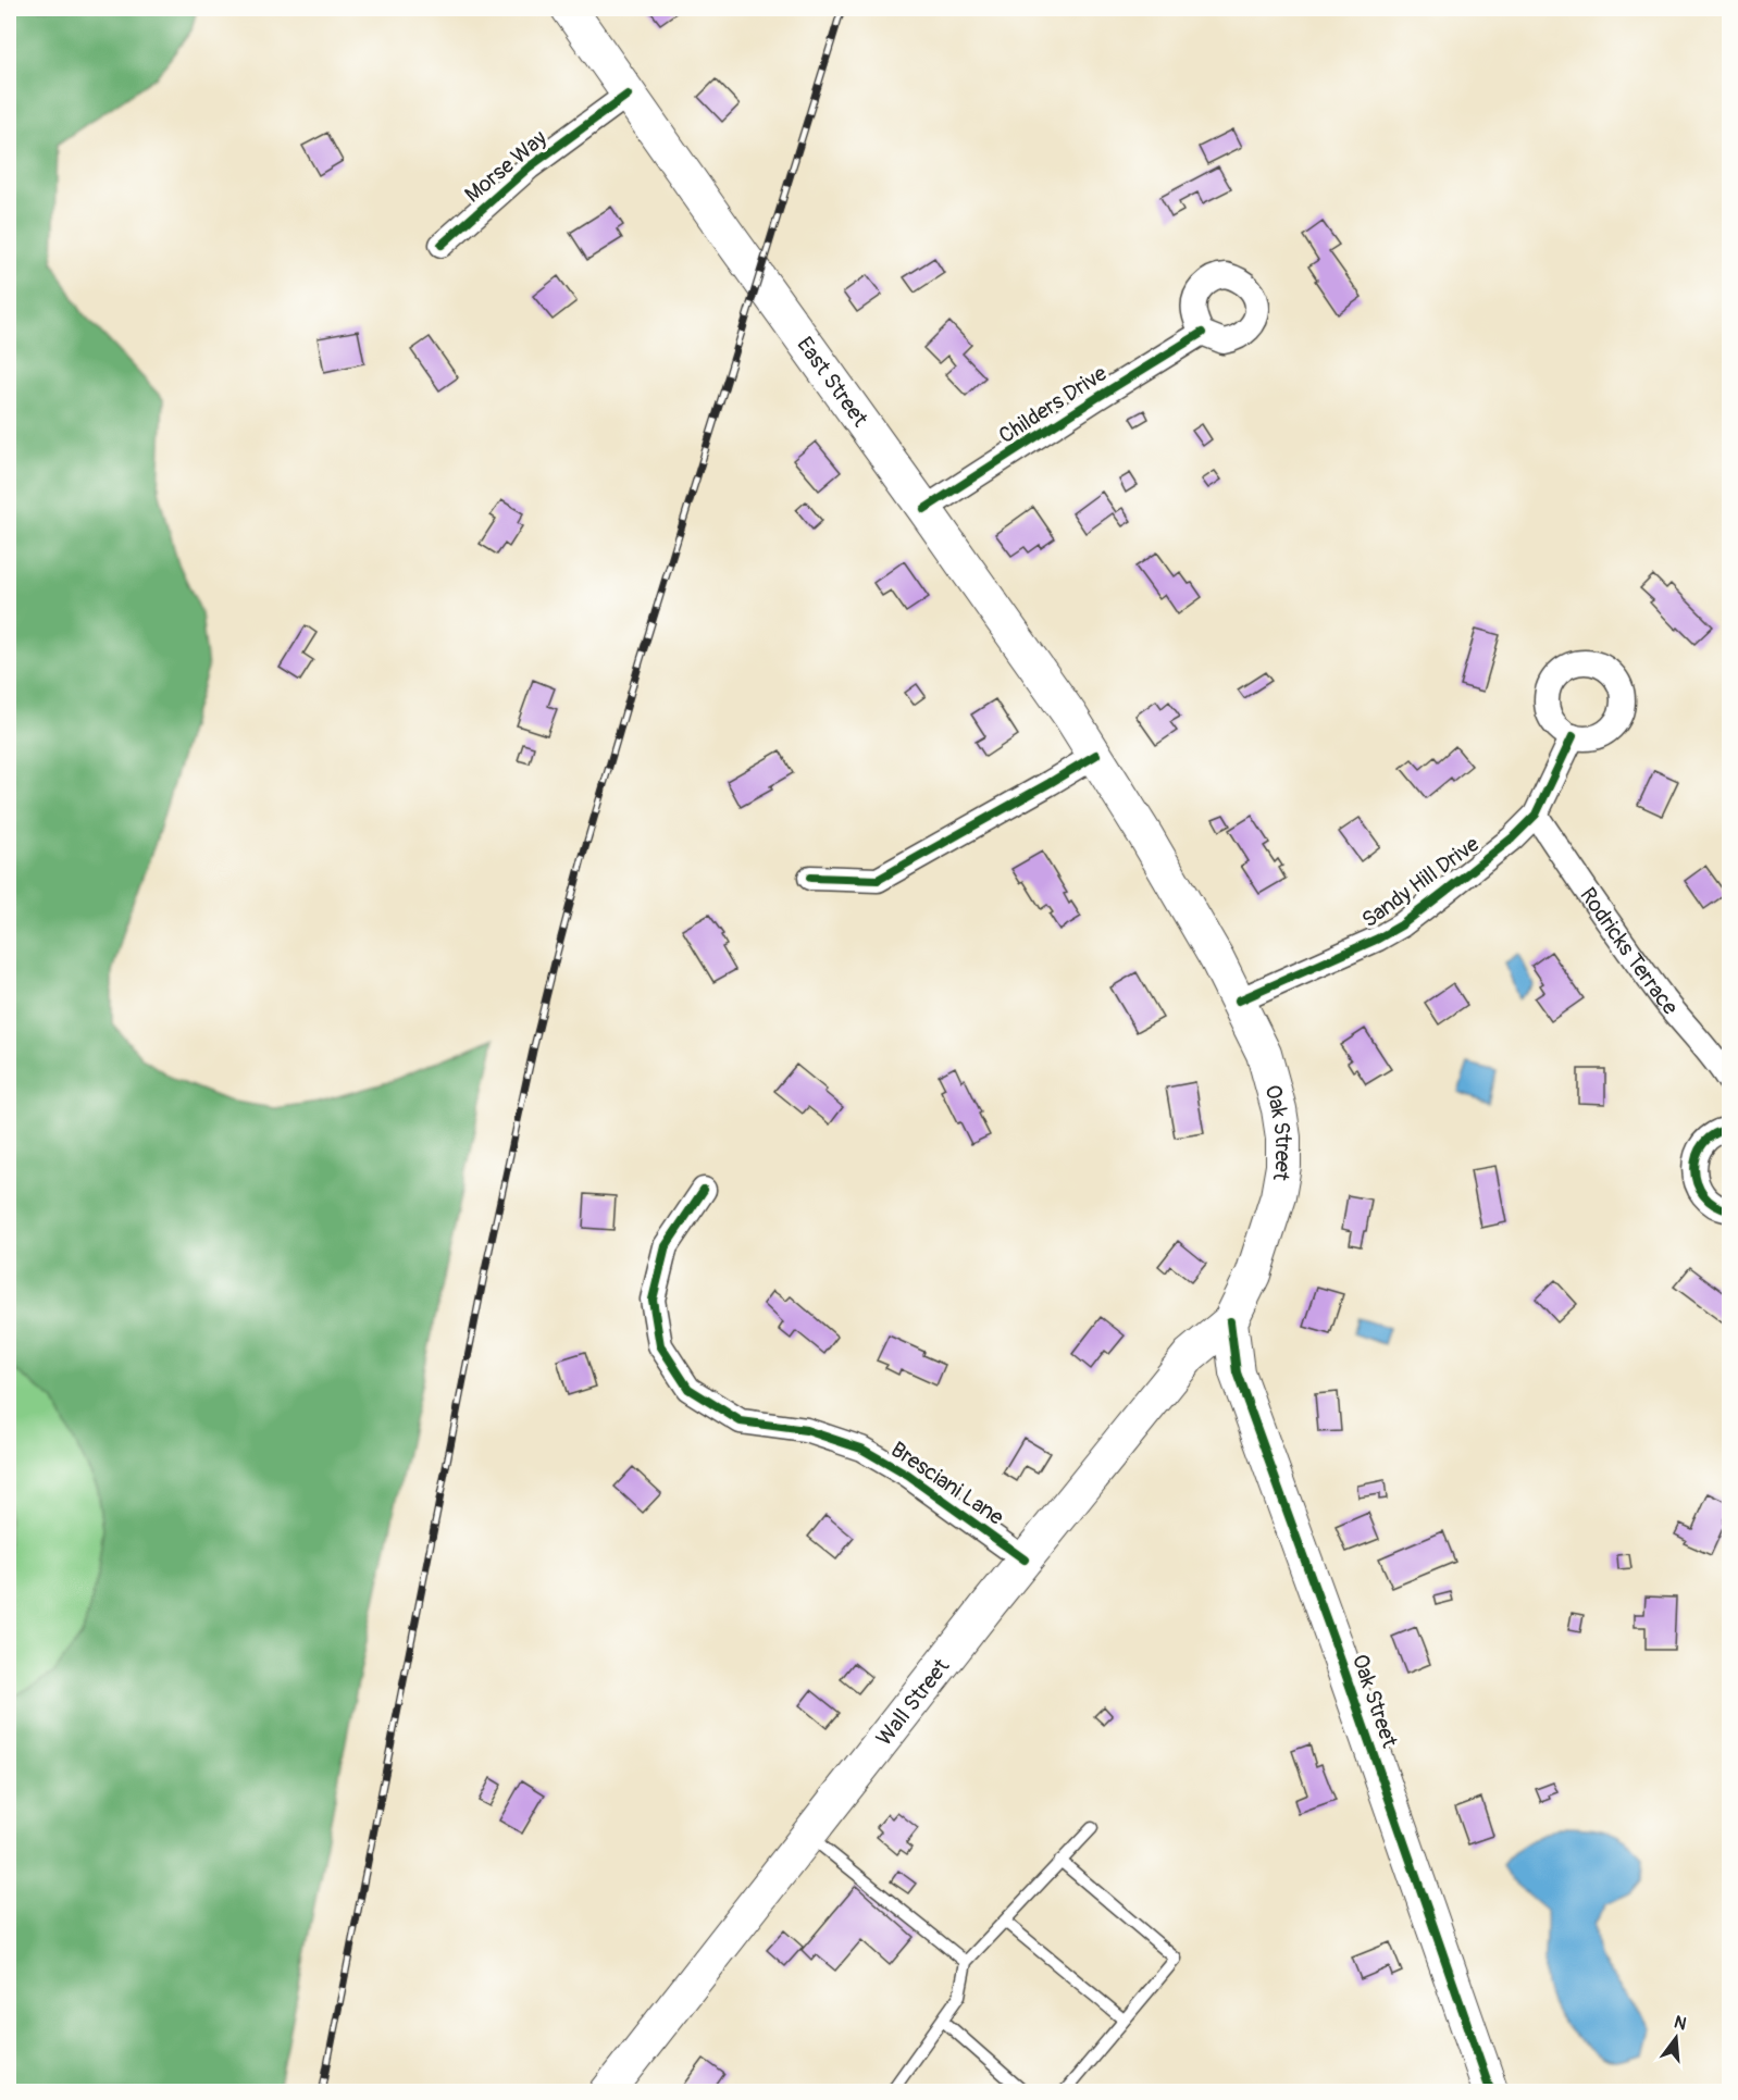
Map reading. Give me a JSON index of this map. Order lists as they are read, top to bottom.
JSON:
{
  "streets": {
    "main road": ["East Street", "Oak Street", "Wall Street"],
    "street": [
      "Morse Way",
      "Childers Drive",
      "Sandy Hill Drive",
      "Rodricks Terrace",
      "Bresciani Lane"
    ]
  },
  "crossings": [
    ["Morse Way", "East Street"],
    ["East Street", "Childers Drive"],
    ["East Street", "Oak Street"],
    ["Sandy Hill Drive", "Rodricks Terrace"],
    ["Sandy Hill Drive", "Oak Street"],
    ["Oak Street", "Wall Street"],
    ["Bresciani Lane", "Wall Street"]
  ],
  "north": "top"
}
